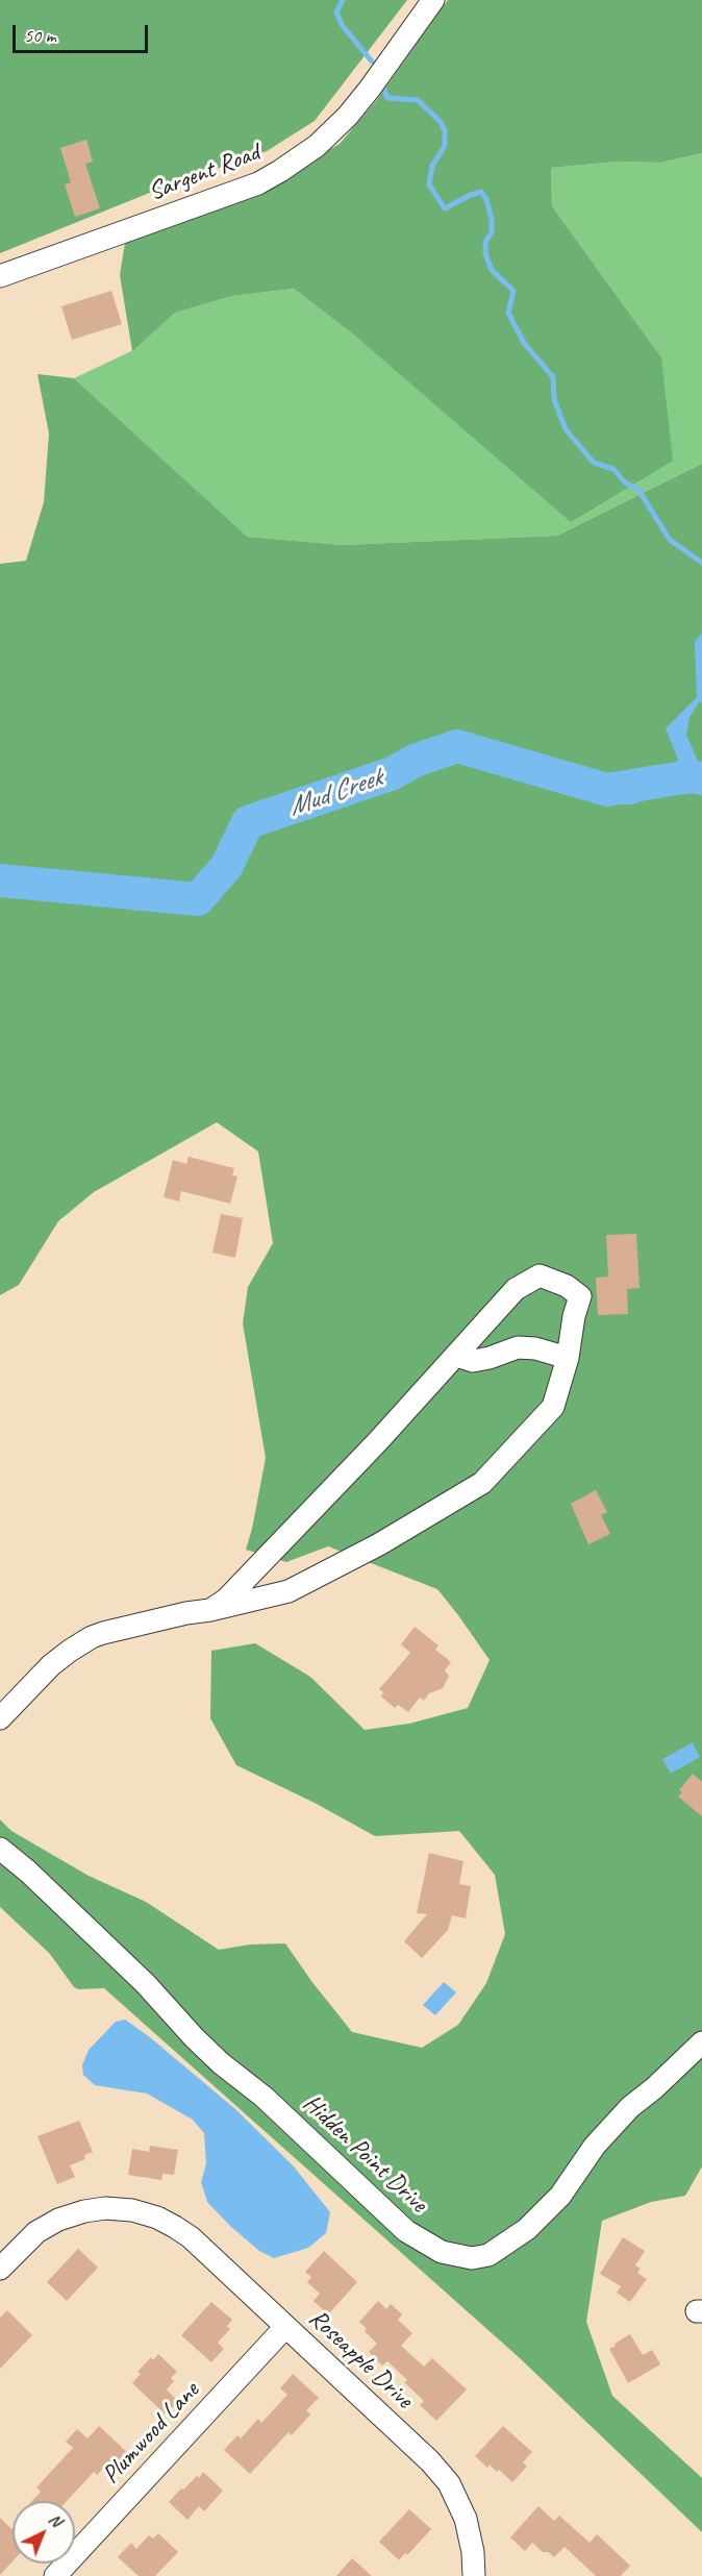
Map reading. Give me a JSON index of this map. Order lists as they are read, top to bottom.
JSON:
{
  "streets": {
    "street": [
      "Sargent Road",
      "Hidden Point Drive",
      "Roseapple Drive",
      "Plumwood Lane"
    ]
  },
  "crossings": [
    ["Roseapple Drive", "Plumwood Lane"]
  ],
  "water": ["Mud Creek"],
  "scale_bar": "50 m",
  "north": "top right"
}
